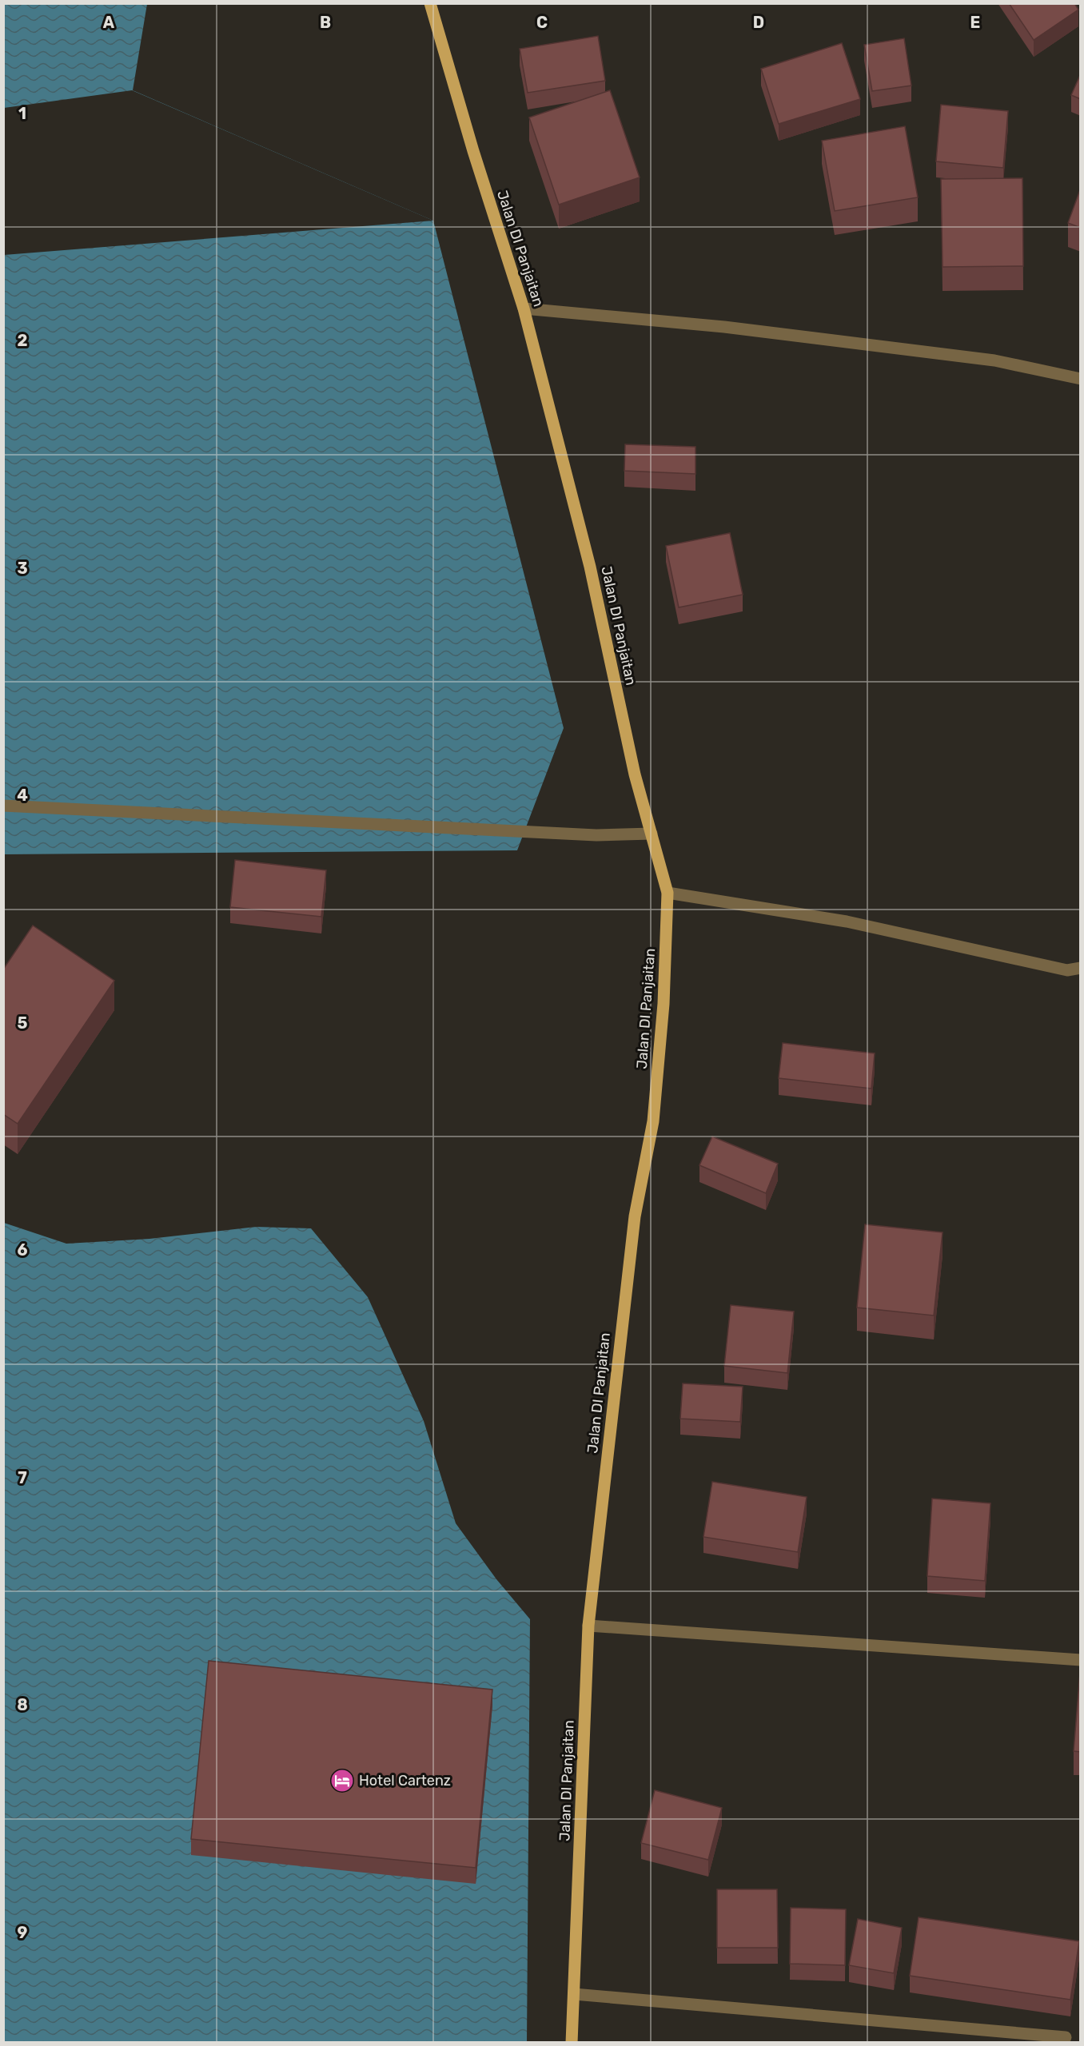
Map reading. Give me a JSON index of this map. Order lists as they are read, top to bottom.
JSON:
{
  "streets": {
    "main road": ["Jalan DI Panjaitan"]
  },
  "places": {
    "hotel": ["Hotel Cartenz"]
  },
  "grid": {
    "columns": [
      "A",
      "B",
      "C",
      "D",
      "E"
    ],
    "rows": [
      "1",
      "2",
      "3",
      "4",
      "5",
      "6",
      "7",
      "8",
      "9"
    ]
  }
}
